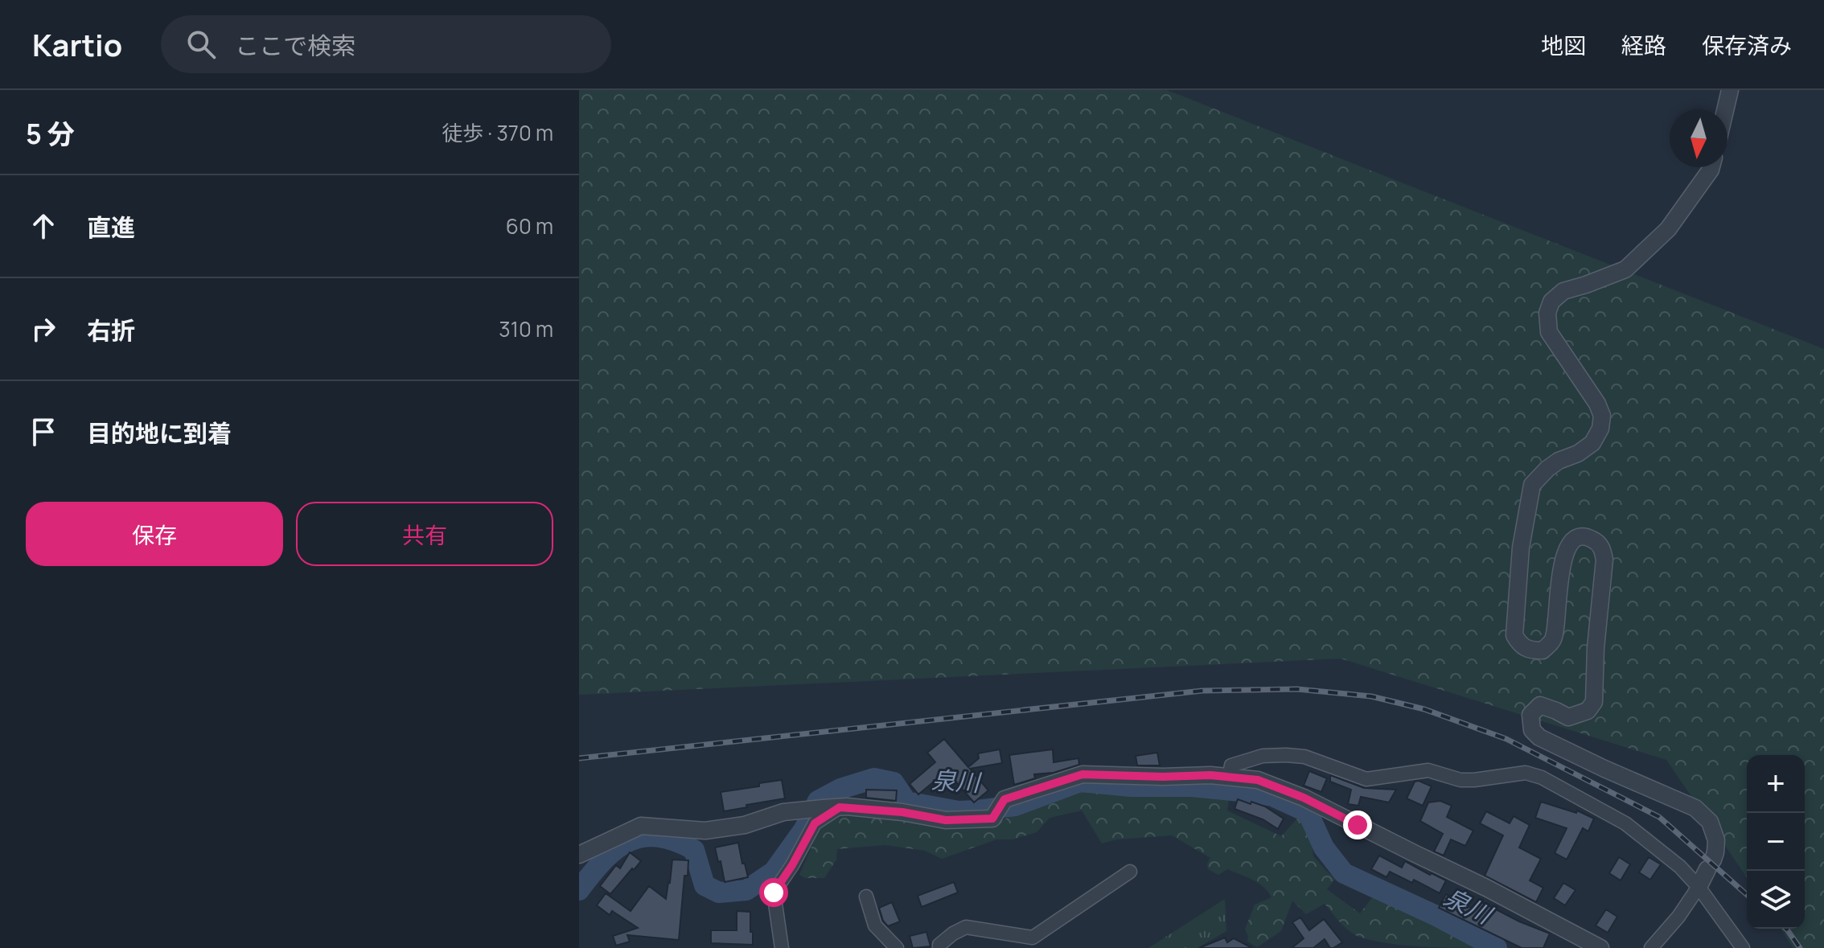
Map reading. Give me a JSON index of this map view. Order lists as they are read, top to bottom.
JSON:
{
  "water": ["泉川"],
  "north": "bottom",
  "page": {
    "header": "Kartio",
    "search": "ここで検索",
    "nav": ["地図", "経路", "保存済み"],
    "heading": ["5 分", "徒歩 · 370 m"],
    "list": [
      ["直進", "60 m"],
      ["右折", "310 m"],
      "目的地に到着"
    ],
    "buttons": ["保存", "共有"],
    "map_buttons": ["+", "−"]
  }
}
